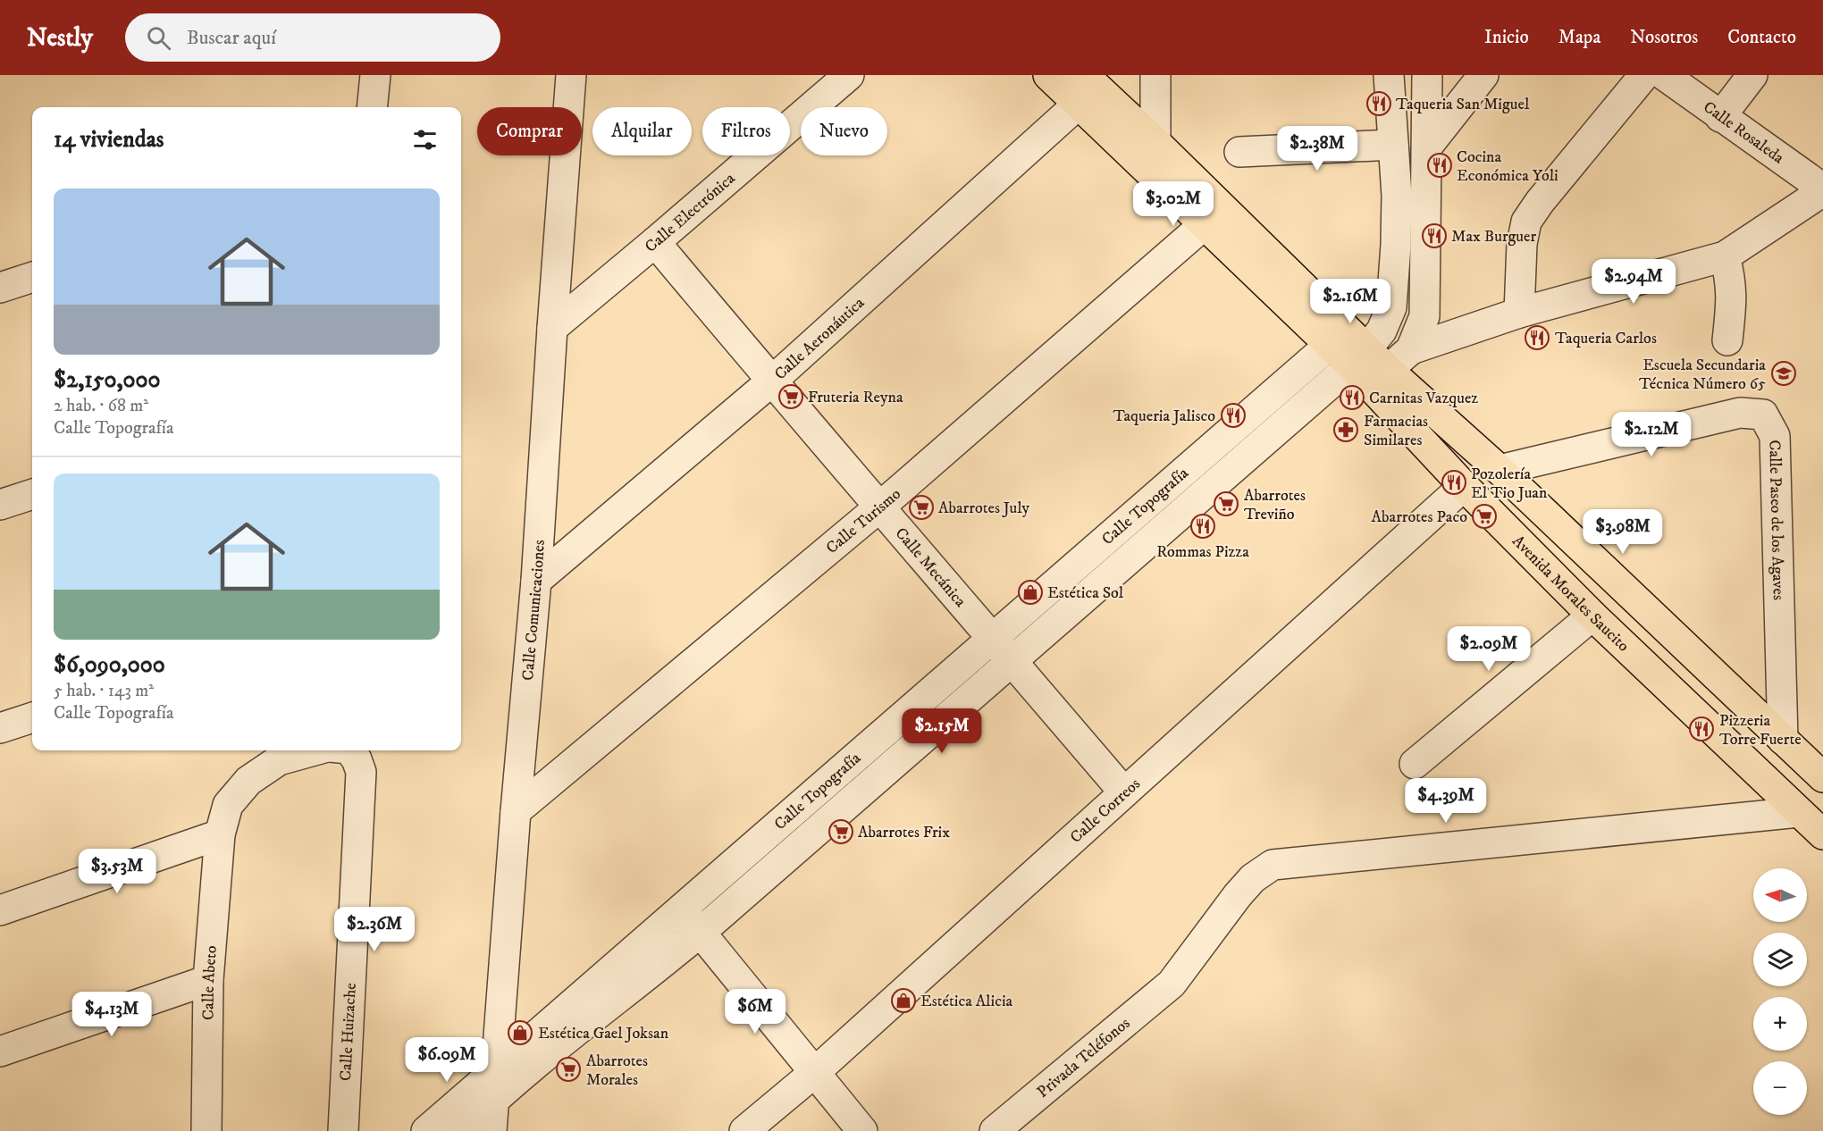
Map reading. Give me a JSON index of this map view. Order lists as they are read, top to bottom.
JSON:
{
  "streets": {
    "main road": ["Avenida Morales Saucito"],
    "street": [
      "Calle Rosaleda",
      "Calle Electrónica",
      "Calle Aeronáutica",
      "Calle Topografía",
      "Calle Paseo de los Agaves",
      "Calle Turismo",
      "Calle Mecánica",
      "Calle Comunicaciones",
      "Calle Correos",
      "Calle Abeto",
      "Calle Huizache",
      "Privada Teléfonos"
    ]
  },
  "crossings": [
    ["Calle Electrónica", "Calle Mecánica"],
    ["Calle Electrónica", "Calle Comunicaciones"],
    ["Calle Aeronáutica", "Calle Mecánica"],
    ["Calle Aeronáutica", "Avenida Morales Saucito"],
    ["Calle Aeronáutica", "Calle Comunicaciones"],
    ["Calle Topografía", "Calle Mecánica"],
    ["Calle Topografía", "Avenida Morales Saucito"],
    ["Calle Topografía", "Calle Comunicaciones"],
    ["Calle Paseo de los Agaves", "Avenida Morales Saucito"],
    ["Calle Turismo", "Calle Mecánica"],
    ["Calle Turismo", "Avenida Morales Saucito"],
    ["Calle Turismo", "Calle Comunicaciones"],
    ["Calle Mecánica", "Calle Correos"],
    ["Avenida Morales Saucito", "Calle Correos"],
    ["Avenida Morales Saucito", "Privada Teléfonos"]
  ],
  "places": {
    "restaurant": [
      "Taqueria San Miguel",
      "Cocina Económica Yoli",
      "Max Burguer",
      "Taqueria Carlos",
      "Carnitas Vazquez",
      "Taqueria Jalisco",
      "Pozolería El Tio Juan",
      "Rommas Pizza",
      "Pizzeria Torre Fuerte"
    ],
    "school or university": ["Escuela Secundaria Técnica Número 65"],
    "supermarket": [
      "Fruteria Reyna",
      "Abarrotes Treviño",
      "Abarrotes July",
      "Abarrotes Paco",
      "Abarrotes Frix",
      "Abarrotes Morales"
    ],
    "pharmacy": ["Farmacias Similares"],
    "shop": ["Estética Sol", "Estética Alicia", "Estética Gael Joksan"]
  },
  "north": "left",
  "page": {
    "header": "Nestly",
    "search": "Buscar aquí",
    "nav": [
      "Inicio",
      "Mapa",
      "Nosotros",
      "Contacto"
    ],
    "chip": [
      "Comprar",
      "Alquilar",
      "Filtros",
      "Nuevo"
    ],
    "heading": "14 viviendas",
    "price": [
      "$2.38M",
      "$3.02M",
      "$2.94M",
      "$2.16M",
      "$2.12M",
      "$3.98M",
      "$2.09M",
      "$2.15M",
      "$4.39M",
      "$3.53M",
      "$2.36M",
      "$6M",
      "$4.13M",
      "$6.09M"
    ],
    "list": [
      {
        "name": "$2,150,000",
        "note": "2 hab. · 68 m² · Calle Topografía"
      },
      {
        "name": "$6,090,000",
        "note": "5 hab. · 143 m² · Calle Topografía"
      }
    ],
    "map_buttons": ["+", "−"]
  }
}
